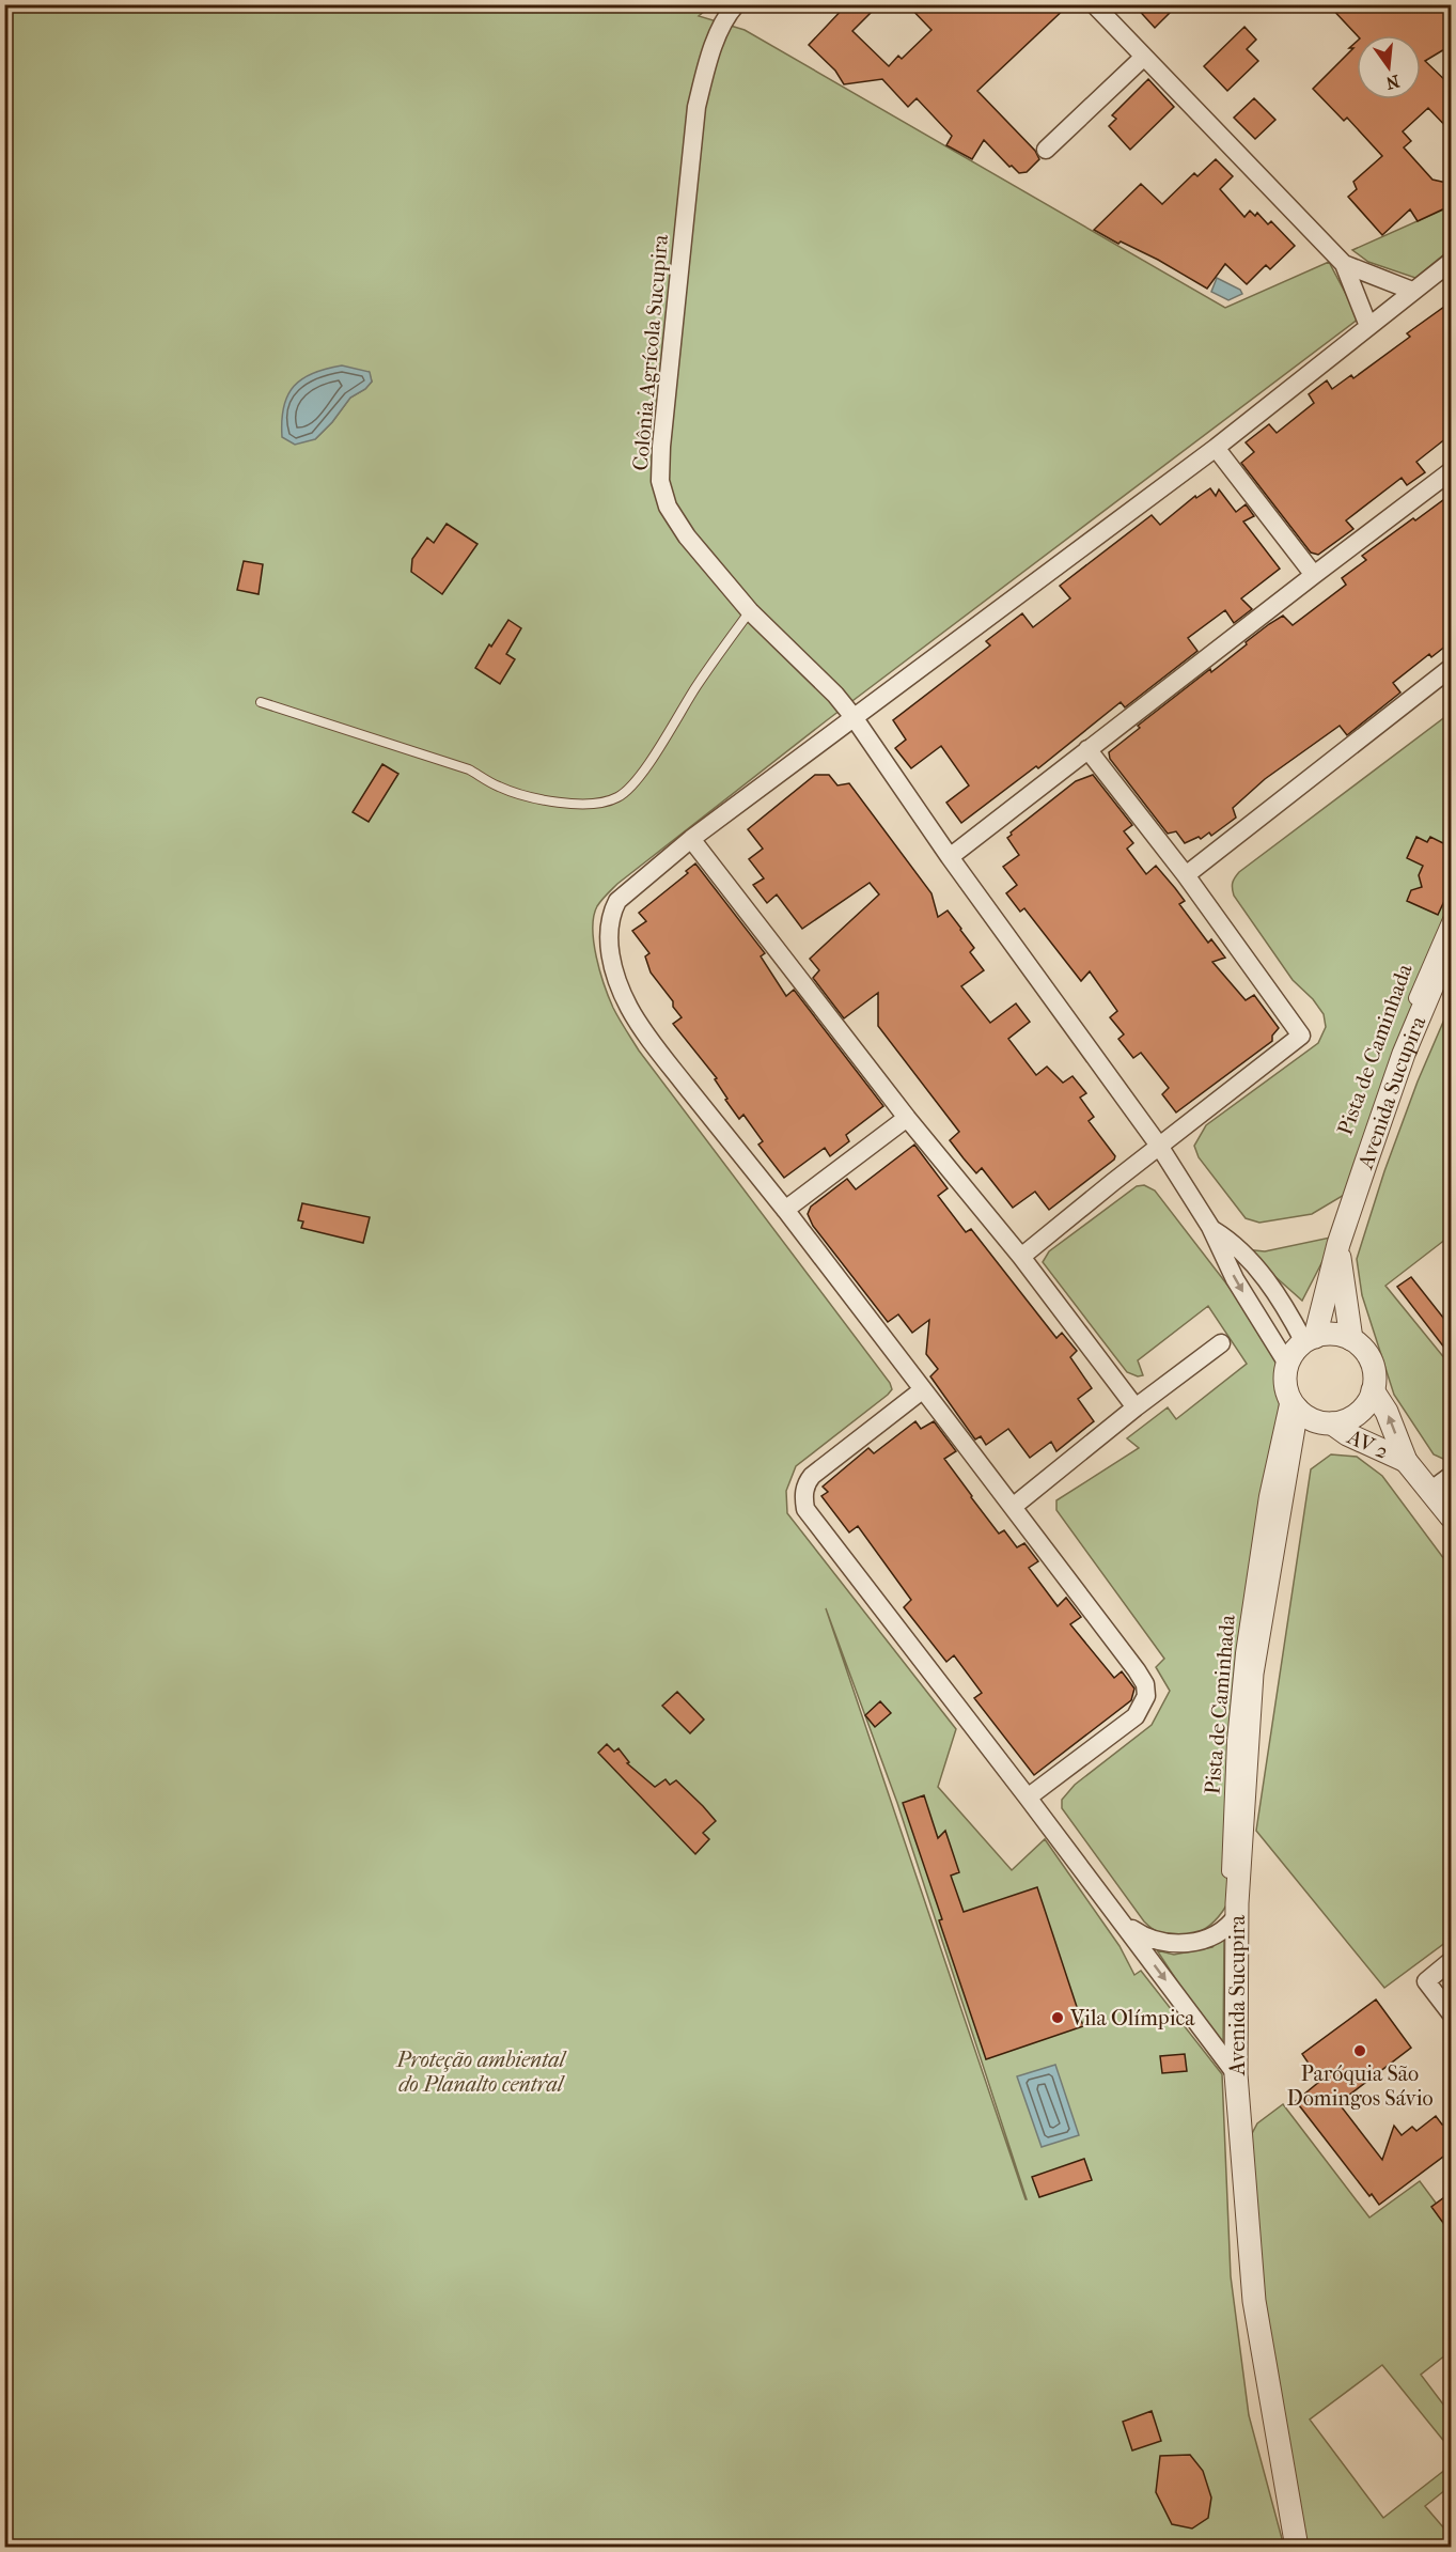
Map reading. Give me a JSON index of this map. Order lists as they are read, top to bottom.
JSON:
{
  "streets": {
    "street": [
      "Colônia Agrícola Sucupira",
      "Pista de Caminhada",
      "Avenida Sucupira",
      "AV 2"
    ]
  },
  "crossings": [
    ["Pista de Caminhada", "Avenida Sucupira"],
    ["Pista de Caminhada", "AV 2"],
    ["Avenida Sucupira", "AV 2"]
  ],
  "parks": ["Proteção ambiental do Planalto central"],
  "places": ["Vila Olímpica", "Paróquia São Domingos Sávio"],
  "north": "bottom"
}
